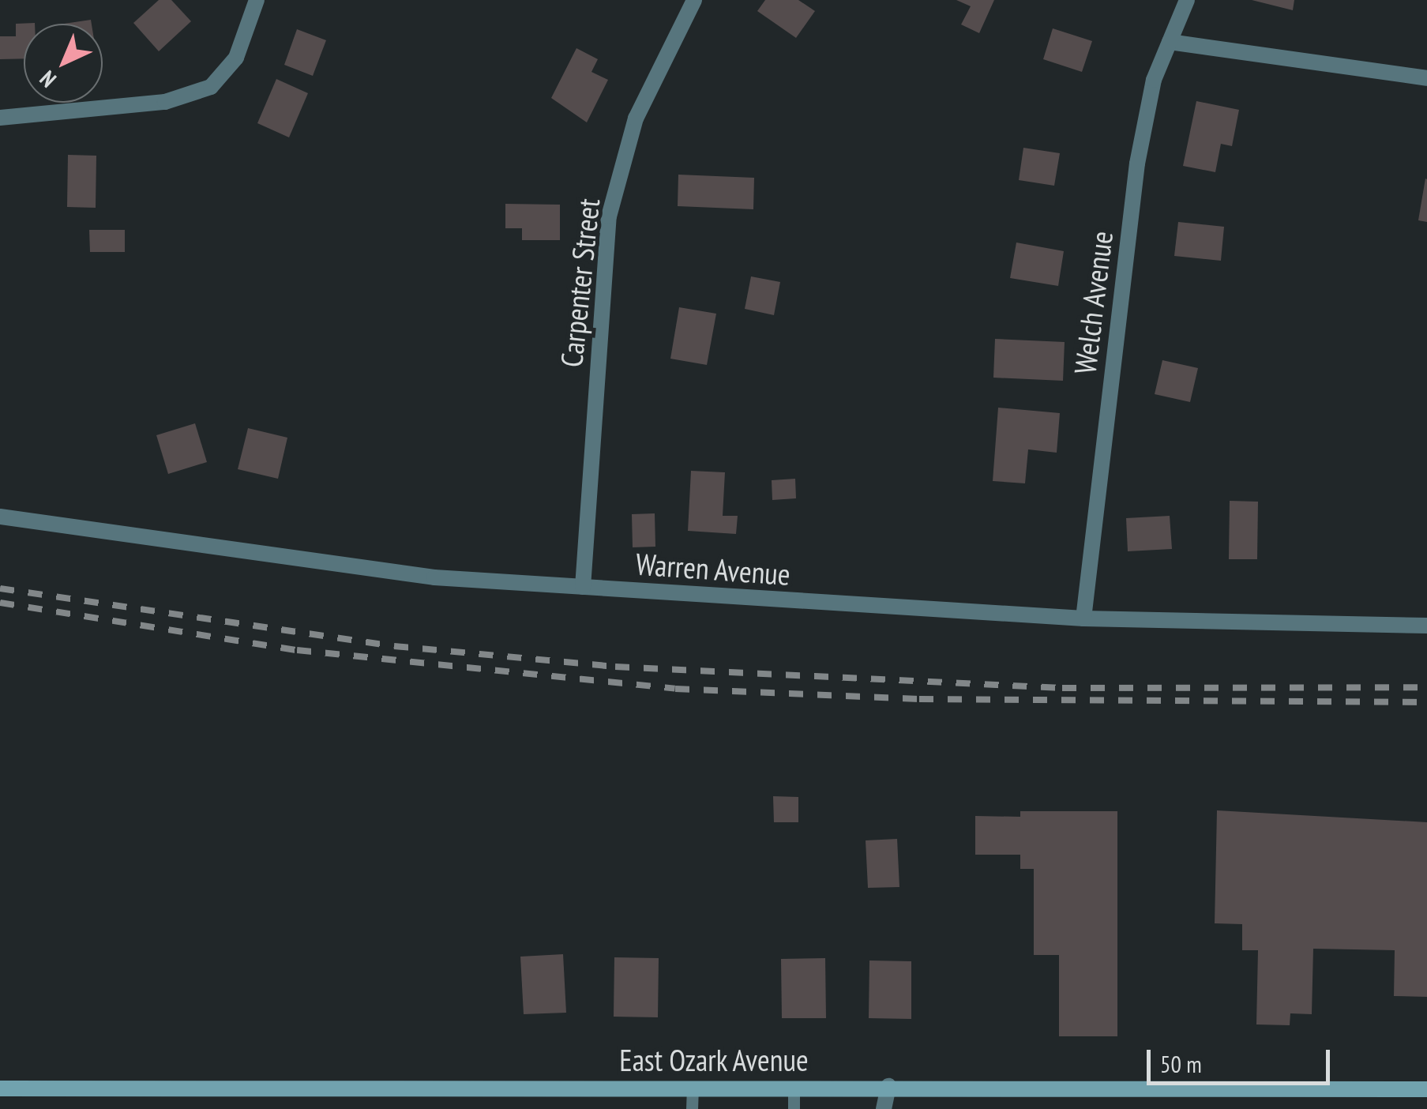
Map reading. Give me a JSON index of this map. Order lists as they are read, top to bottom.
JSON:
{
  "streets": {
    "main road": ["East Ozark Avenue"],
    "street": ["Carpenter Street", "Welch Avenue", "Warren Avenue"]
  },
  "crossings": [
    ["Carpenter Street", "Warren Avenue"],
    ["Welch Avenue", "Warren Avenue"]
  ],
  "scale_bar": "50 m",
  "north": "bottom left"
}
